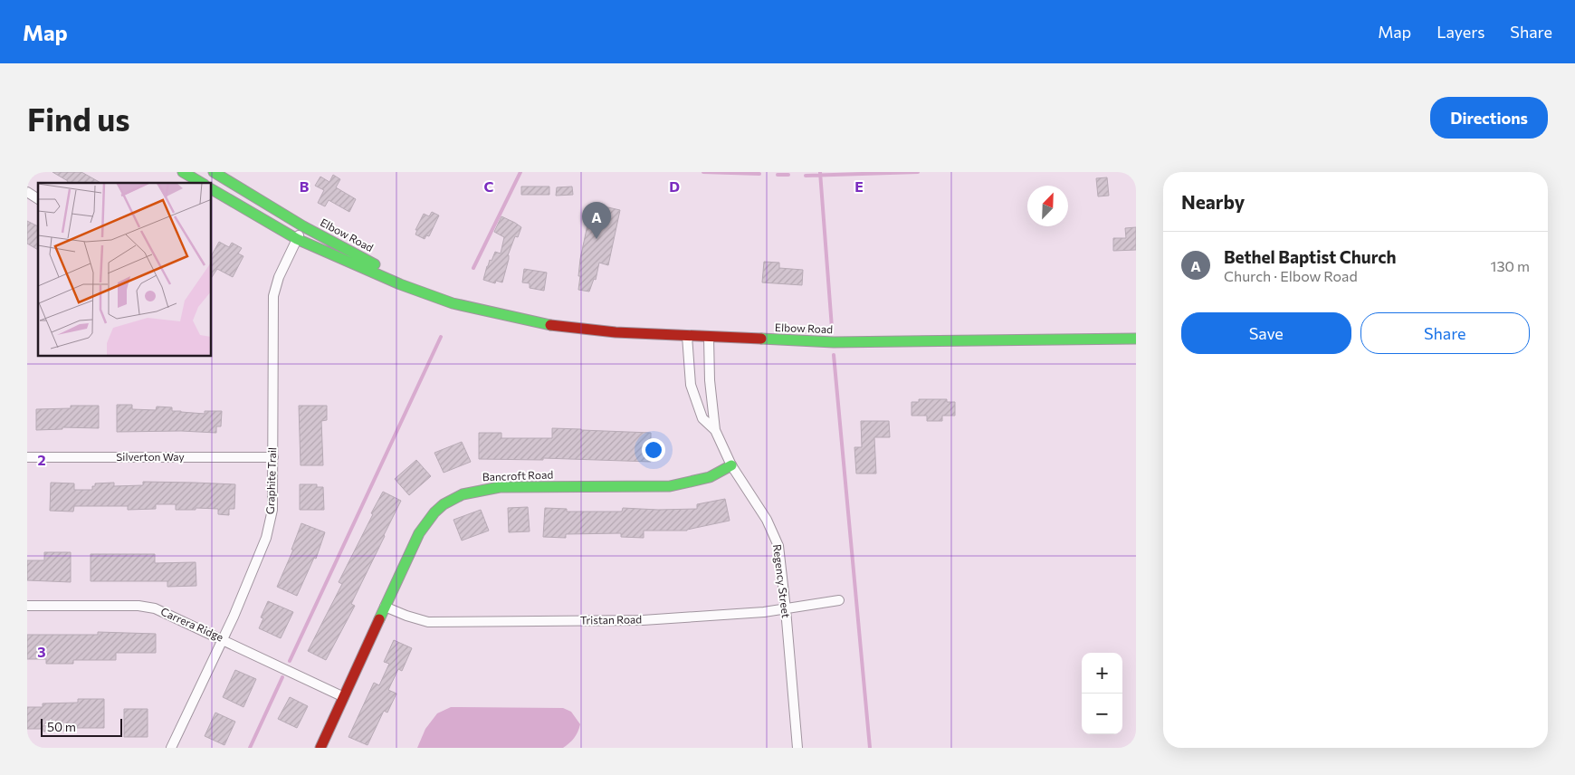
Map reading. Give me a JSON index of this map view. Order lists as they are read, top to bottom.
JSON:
{
  "streets": {
    "main road": ["Elbow Road", "Bancroft Road"],
    "street": [
      "Silverton Way",
      "Graphite Trail",
      "Regency Street",
      "Tristan Road",
      "Carrera Ridge"
    ]
  },
  "crossings": [
    ["Elbow Road", "Graphite Trail"],
    ["Elbow Road", "Regency Street"],
    ["Silverton Way", "Graphite Trail"],
    ["Bancroft Road", "Regency Street"],
    ["Bancroft Road", "Tristan Road"],
    ["Bancroft Road", "Carrera Ridge"],
    ["Graphite Trail", "Carrera Ridge"],
    ["Regency Street", "Tristan Road"]
  ],
  "scale_bar": "50 m",
  "north": "top right",
  "page": {
    "header": "Map",
    "nav": ["Map", "Layers", "Share"],
    "buttons": [
      "Directions",
      ["Save", "Share"]
    ],
    "title": "Find us",
    "heading": "Nearby",
    "pins": "A",
    "list": [
      {
        "mark": "A",
        "name": "Bethel Baptist Church",
        "note": "Church · Elbow Road",
        "value": "130 m"
      }
    ],
    "map_buttons": ["+", "−"],
    "scale": "50 m"
  },
  "grid": {
    "columns": [
      "B",
      "C",
      "D",
      "E"
    ],
    "rows": ["2", "3"]
  }
}
